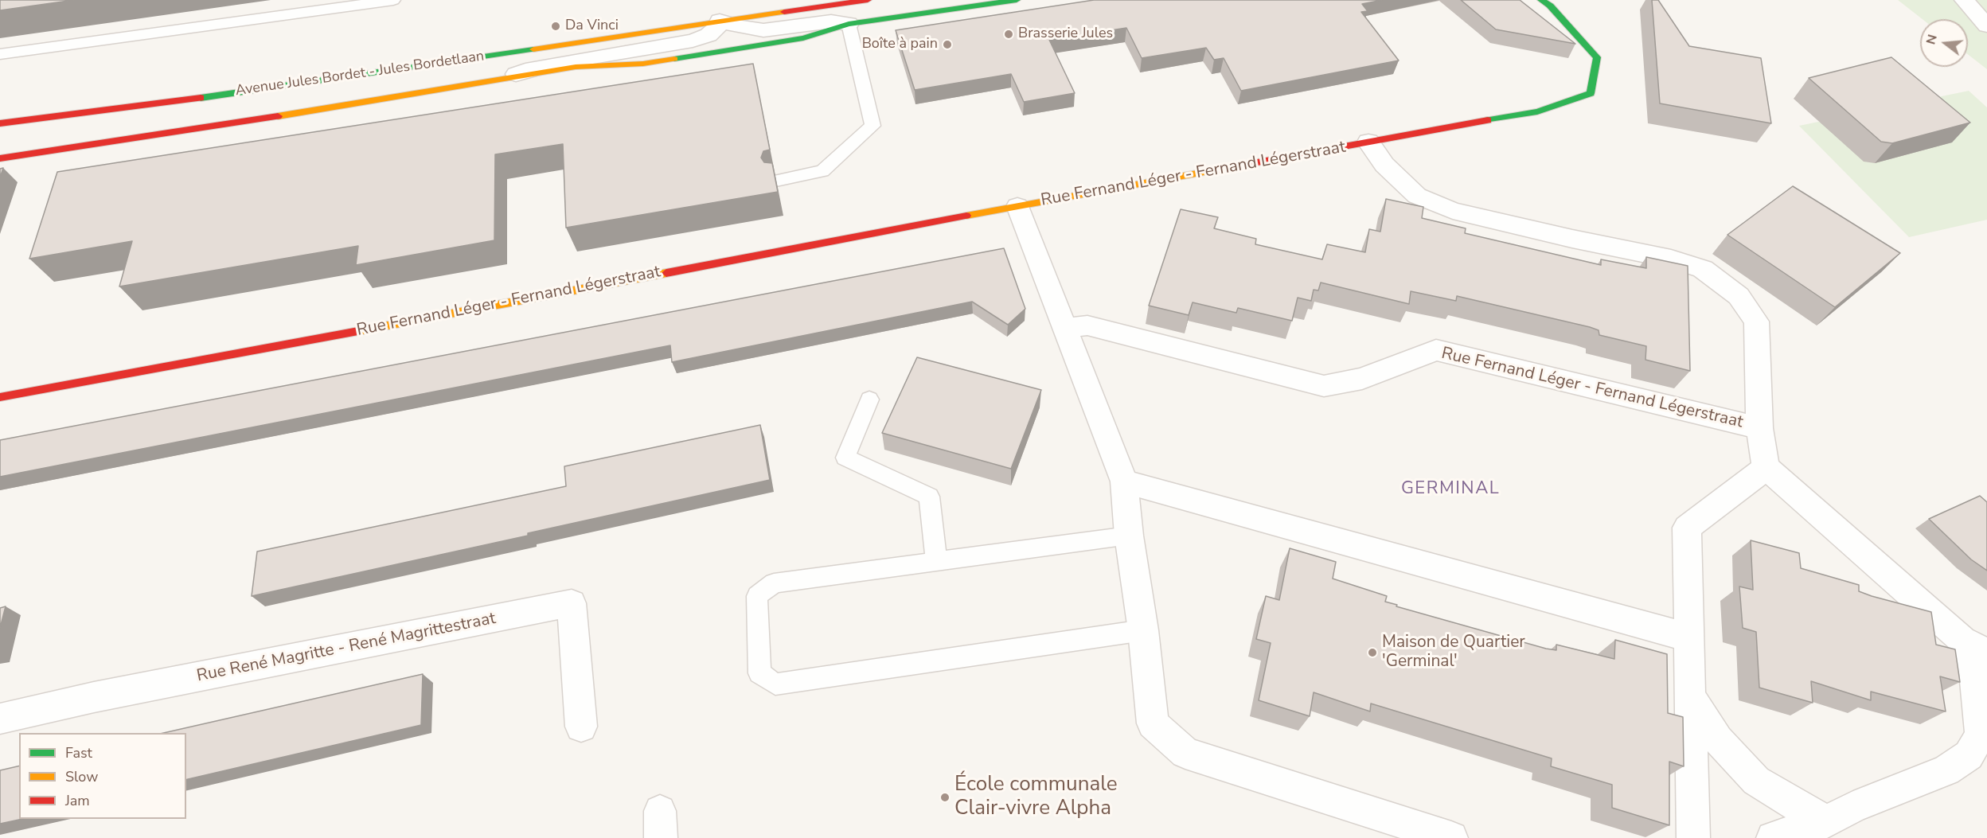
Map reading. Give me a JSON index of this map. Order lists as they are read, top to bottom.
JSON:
{
  "streets": {
    "main road": ["Avenue Jules Bordet - Jules Bordetlaan", "Rue Fernand Léger - Fernand Légerstraat"],
    "street": ["Rue René Magritte - René Magrittestraat"]
  },
  "districts": ["GERMINAL"],
  "places": [
    "Da Vinci",
    "Brasserie Jules",
    "Boîte à pain",
    "Maison de Quartier 'Germinal'",
    "École communale Clair-vivre Alpha"
  ],
  "legend": ["Fast", "Slow", "Jam"],
  "north": "left"
}
